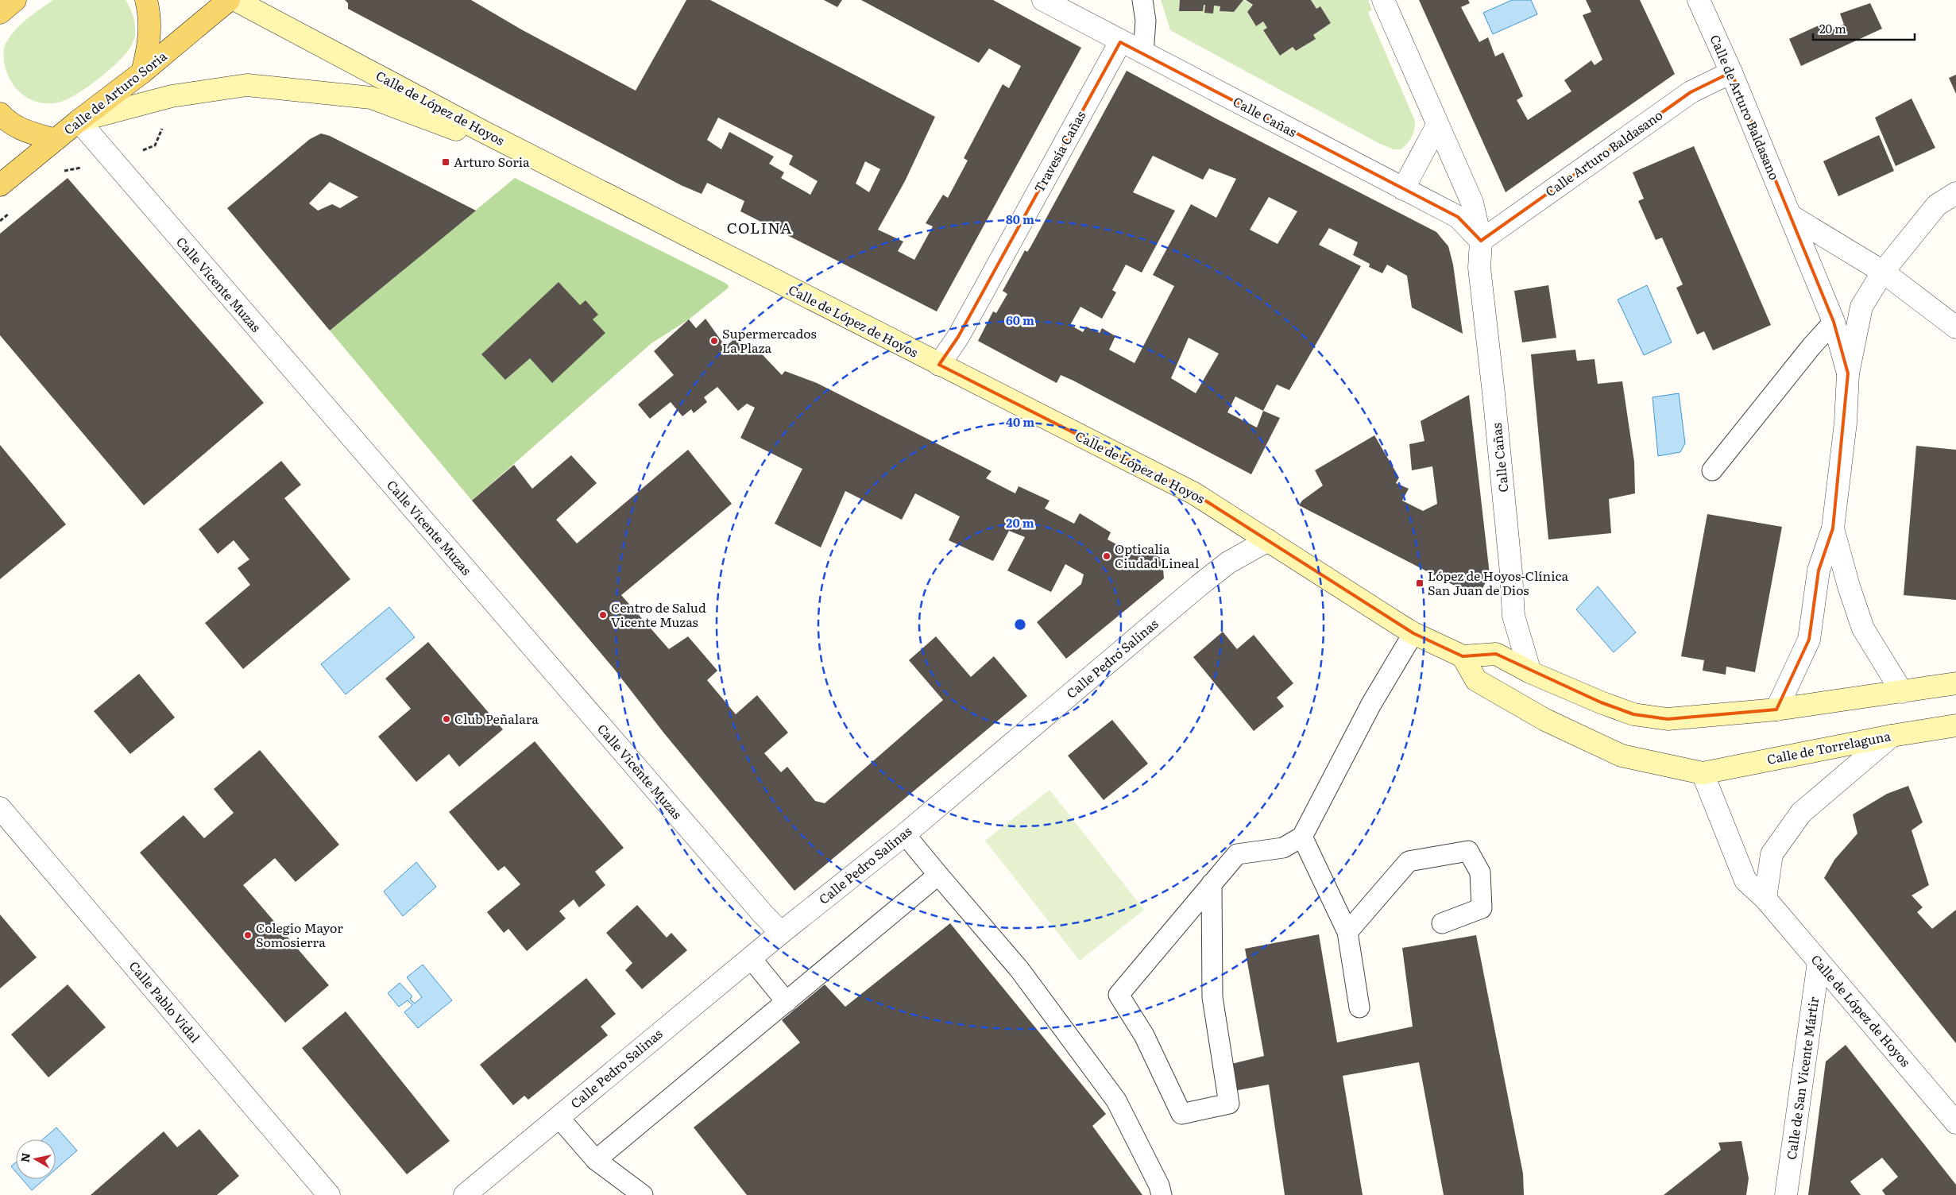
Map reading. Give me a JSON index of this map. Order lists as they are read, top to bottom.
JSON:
{
  "streets": {
    "main road": ["Calle de Arturo Soria"],
    "street": [
      "Calle de Arturo Baldasano",
      "Calle de López de Hoyos",
      "Calle Cañas",
      "Travesía Cañas",
      "Calle Arturo Baldasano",
      "Calle Vicente Muzas",
      "Calle Pedro Salinas",
      "Calle de Torrelaguna",
      "Calle Pablo Vidal",
      "Calle de San Vicente Mártir"
    ]
  },
  "crossings": [
    ["Calle de Arturo Soria", "Calle Vicente Muzas"],
    ["Calle de Arturo Baldasano", "Calle de López de Hoyos"],
    ["Calle de Arturo Baldasano", "Calle Arturo Baldasano"],
    ["Calle de López de Hoyos", "Calle Cañas"],
    ["Calle de López de Hoyos", "Travesía Cañas"],
    ["Calle de López de Hoyos", "Calle Pedro Salinas"],
    ["Calle de López de Hoyos", "Calle de Torrelaguna"],
    ["Calle de López de Hoyos", "Calle de San Vicente Mártir"],
    ["Calle Cañas", "Travesía Cañas"],
    ["Calle Cañas", "Calle Arturo Baldasano"],
    ["Calle Vicente Muzas", "Calle Pedro Salinas"]
  ],
  "districts": ["COLINA"],
  "places": {
    "transit": ["Arturo Soria", "López de Hoyos-Clínica San Juan de Dios"],
    "other": [
      "Supermercados La Plaza",
      "Opticalia Ciudad Lineal",
      "Centro de Salud Vicente Muzas",
      "Club Peñalara",
      "Colegio Mayor Somosierra"
    ]
  },
  "scale_bar": "20 m",
  "north": "left",
  "rings": [
    "80 m",
    "60 m",
    "40 m",
    "20 m"
  ]
}
